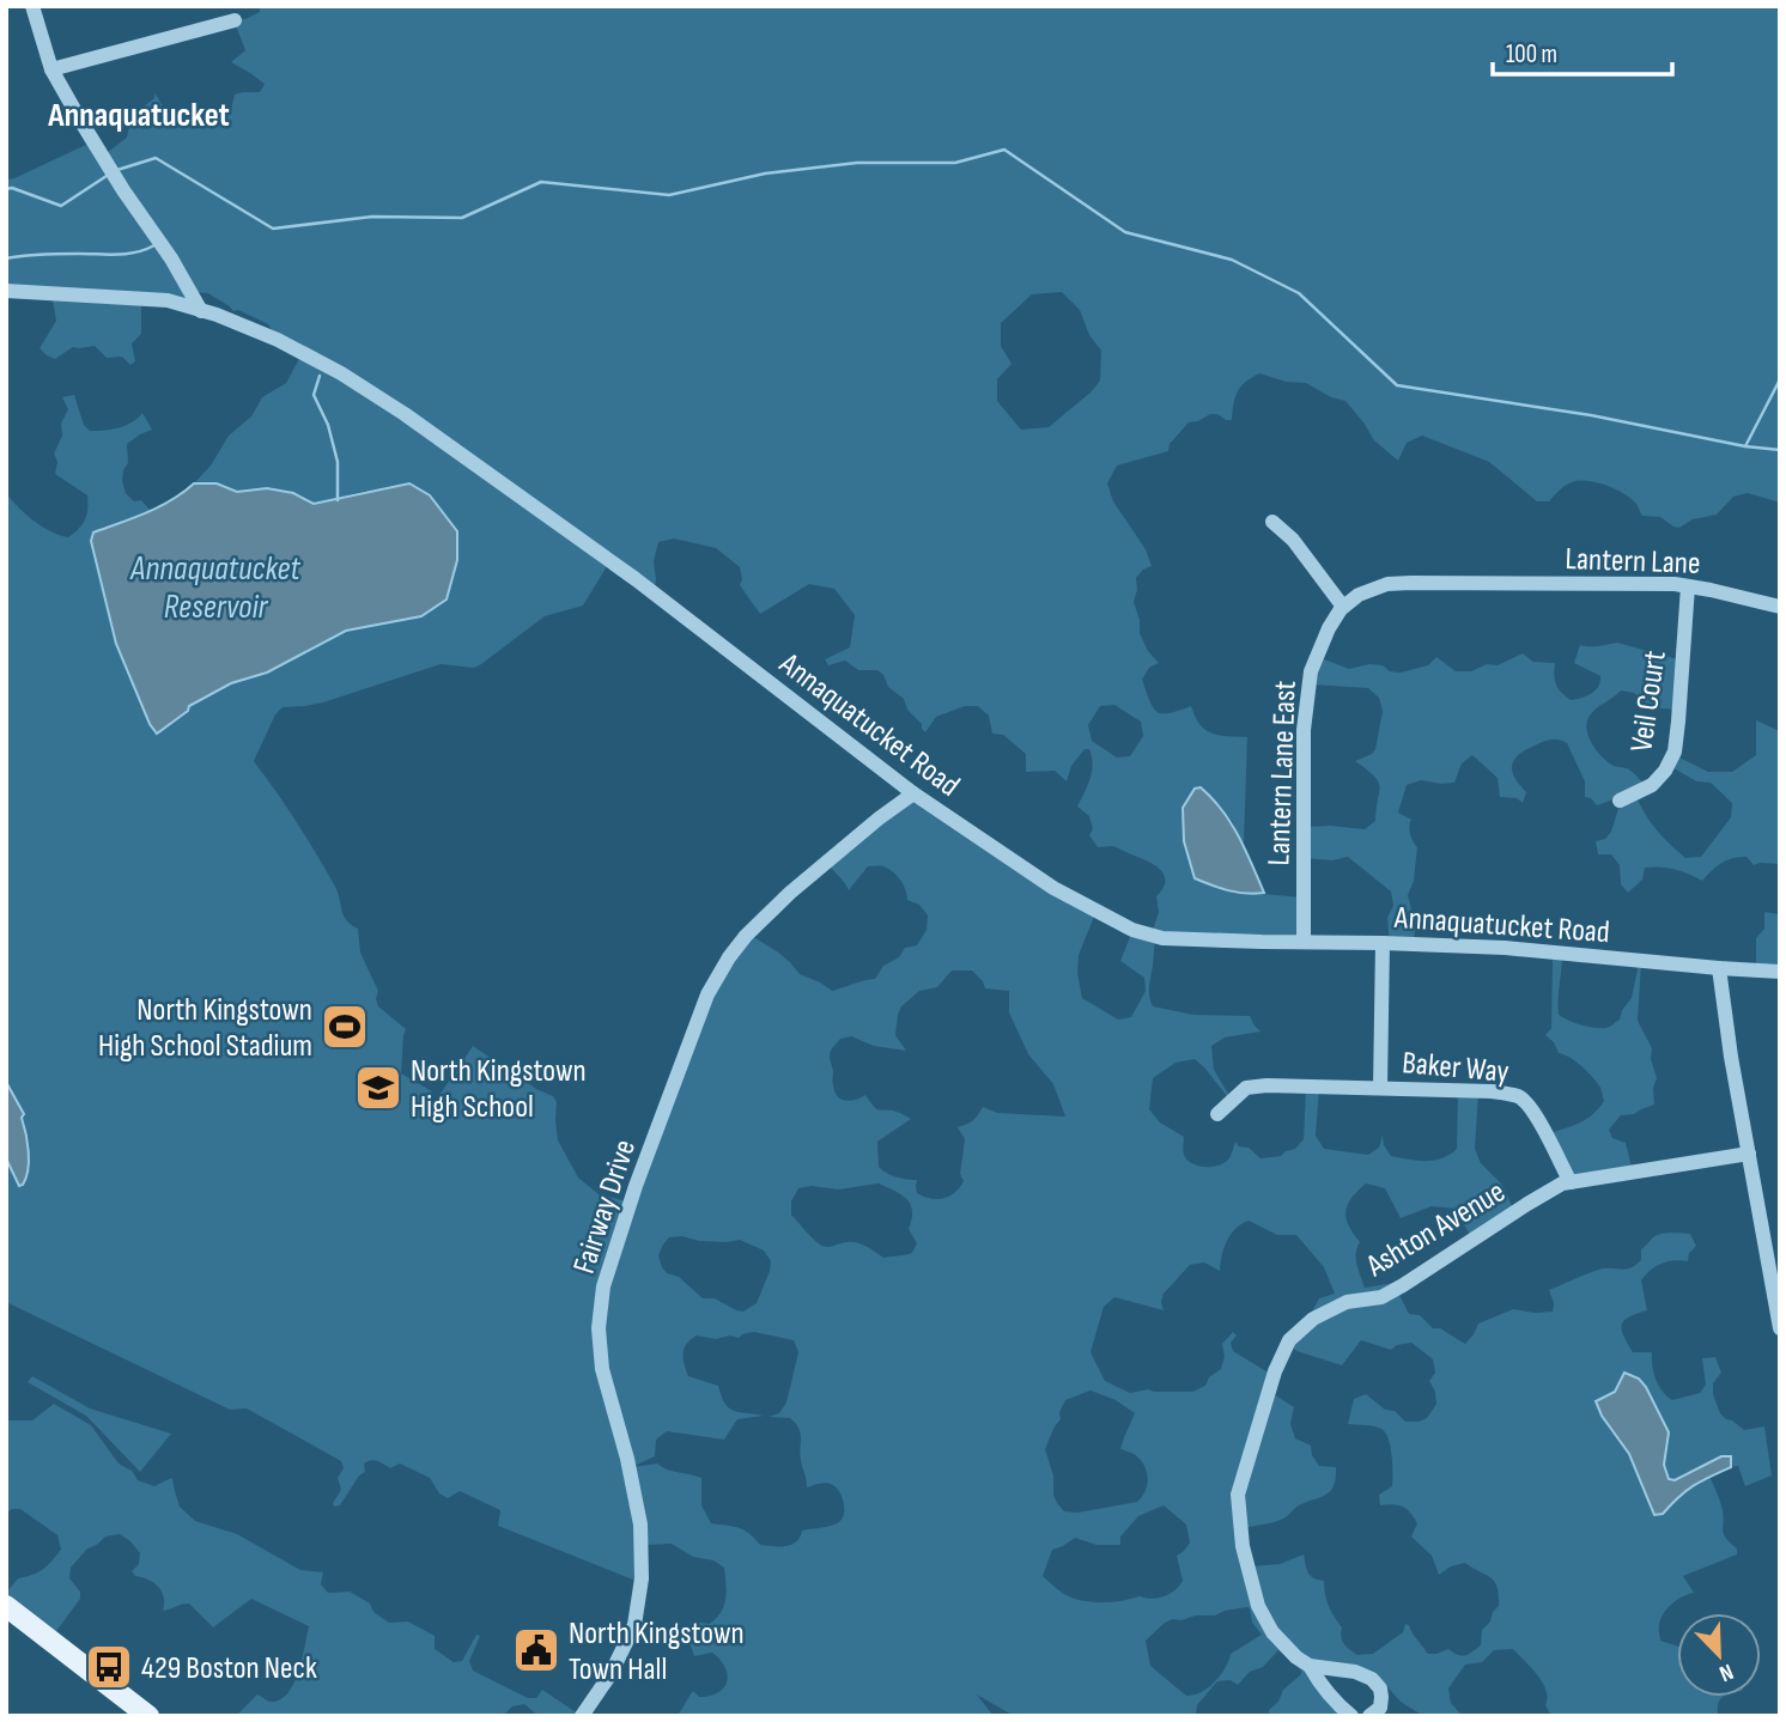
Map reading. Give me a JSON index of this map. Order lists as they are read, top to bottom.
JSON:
{
  "streets": {
    "street": [
      "Lantern Lane",
      "Veil Court",
      "Annaquatucket Road",
      "Lantern Lane East",
      "Baker Way",
      "Fairway Drive",
      "Ashton Avenue"
    ]
  },
  "crossings": [
    ["Lantern Lane", "Veil Court"],
    ["Lantern Lane", "Lantern Lane East"],
    ["Annaquatucket Road", "Lantern Lane East"],
    ["Annaquatucket Road", "Fairway Drive"],
    ["Baker Way", "Ashton Avenue"]
  ],
  "districts": ["Annaquatucket"],
  "water": ["Annaquatucket Reservoir"],
  "places": {
    "sports": ["North Kingstown High School Stadium"],
    "school or university": ["North Kingstown High School"],
    "public building": ["North Kingstown Town Hall"],
    "bus stop": ["429 Boston Neck"]
  },
  "scale_bar": "100 m",
  "north": "bottom right"
}
